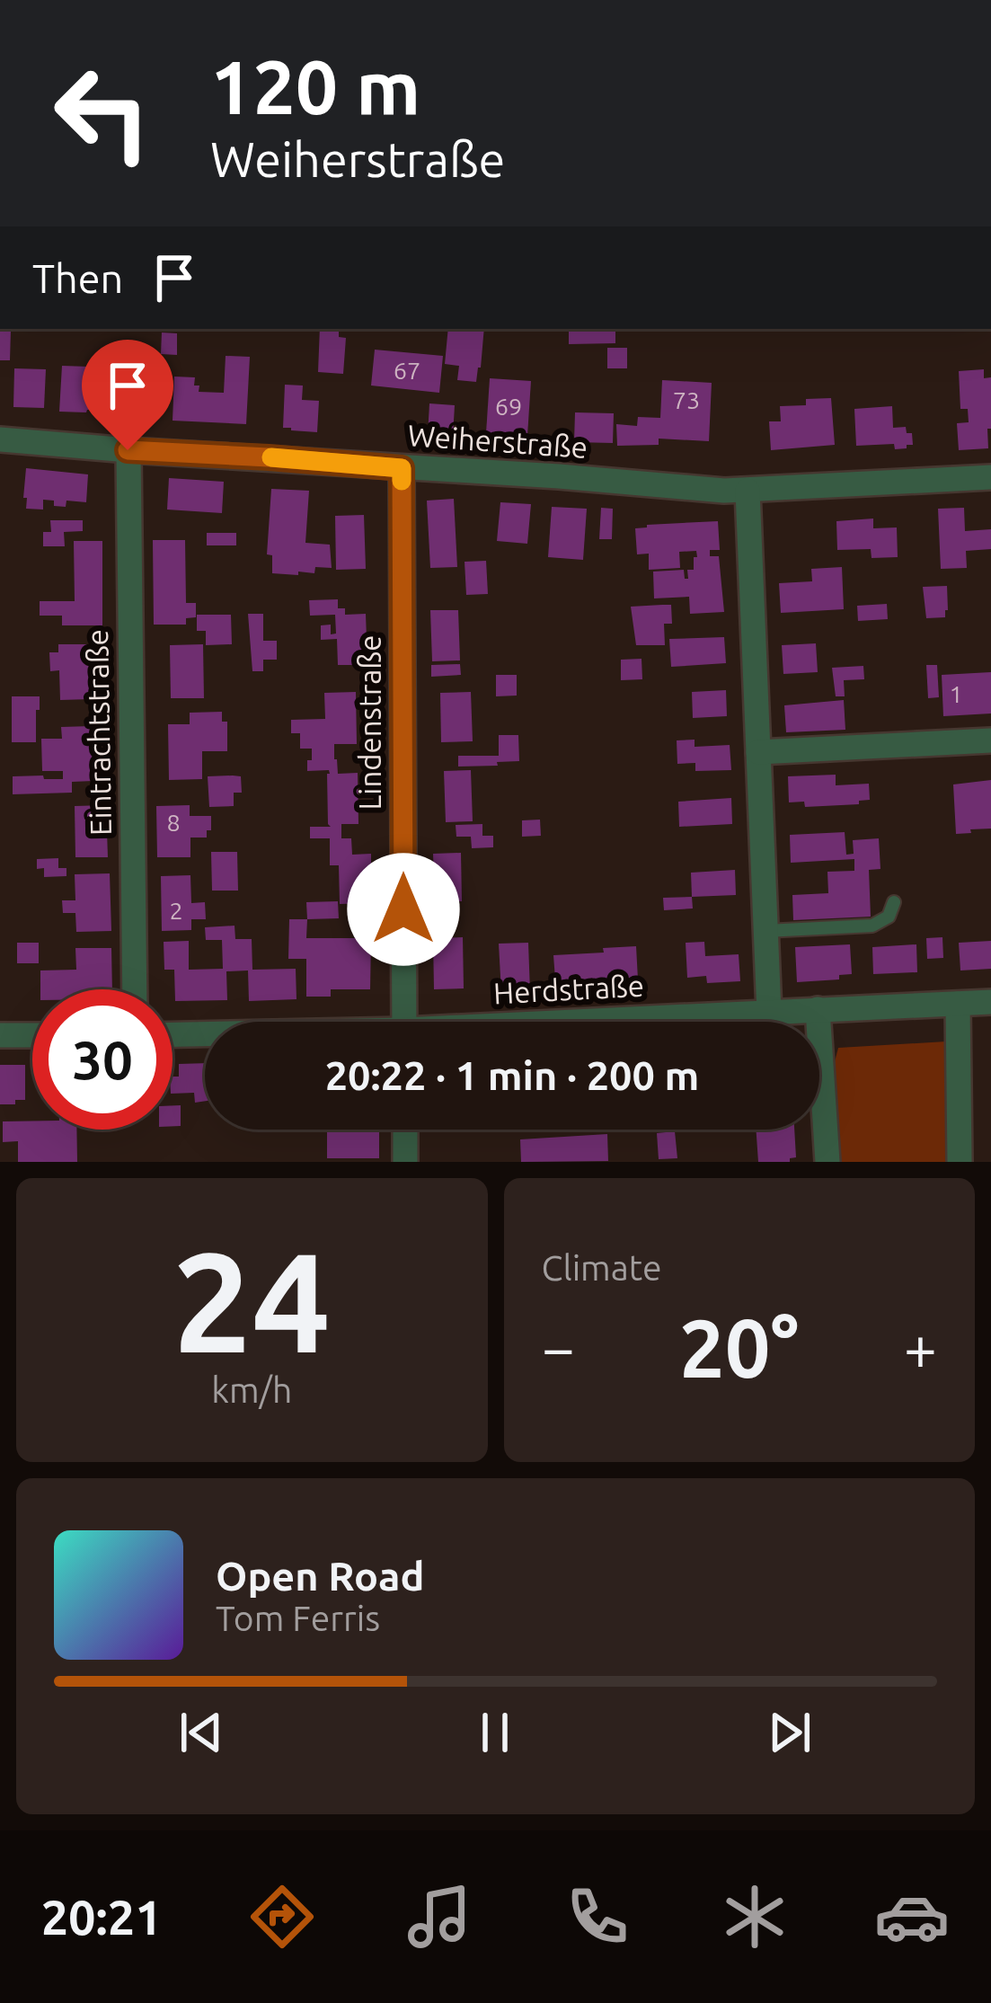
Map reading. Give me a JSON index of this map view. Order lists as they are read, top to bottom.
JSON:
{
  "streets": {
    "street": [
      "Weiherstraße",
      "Lindenstraße",
      "Eintrachtstraße",
      "Herdstraße"
    ]
  },
  "crossings": [
    ["Weiherstraße", "Lindenstraße"],
    ["Weiherstraße", "Eintrachtstraße"]
  ],
  "house_numbers": [
    "67",
    "73",
    "69",
    "1",
    "8",
    "2"
  ],
  "page": {
    "turn": ["120 m", "Weiherstraße"],
    "then": "Then",
    "limit": "30",
    "trip": "20:22 · 1 min · 200 m",
    "tile": [
      ["24", "km/h"],
      "Climate"
    ],
    "heat": ["−", "20°", "+"],
    "song": ["Open Road", "Tom Ferris"],
    "tabs": "20:21"
  }
}
